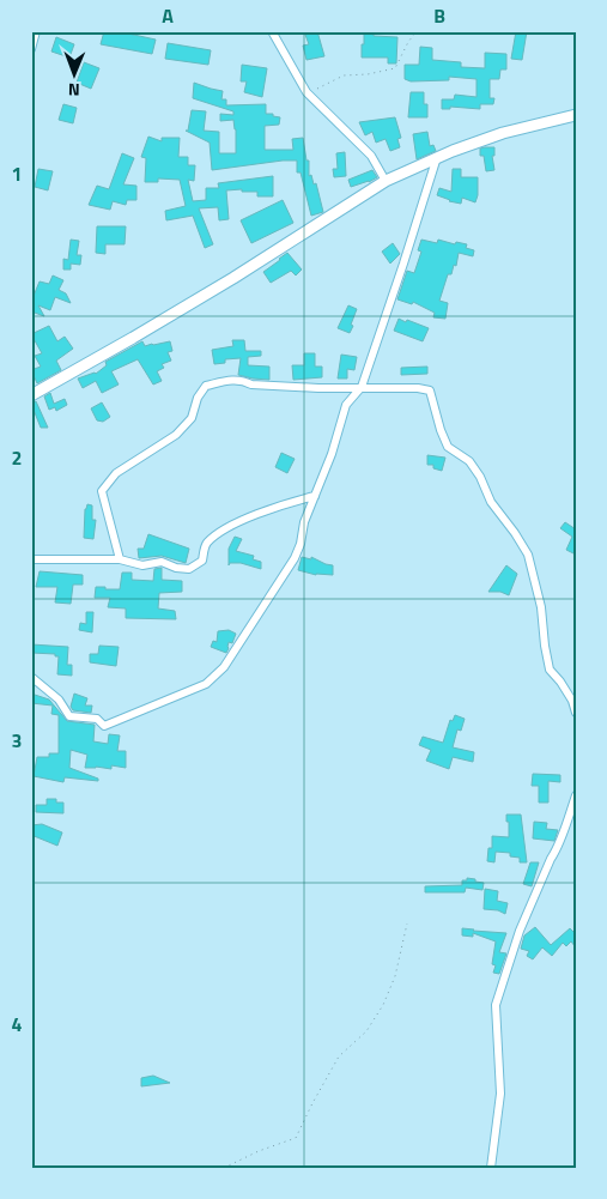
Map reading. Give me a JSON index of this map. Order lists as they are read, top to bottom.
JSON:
{
  "north": "bottom",
  "grid": {
    "columns": ["A", "B"],
    "rows": [
      "1",
      "2",
      "3",
      "4"
    ]
  }
}
